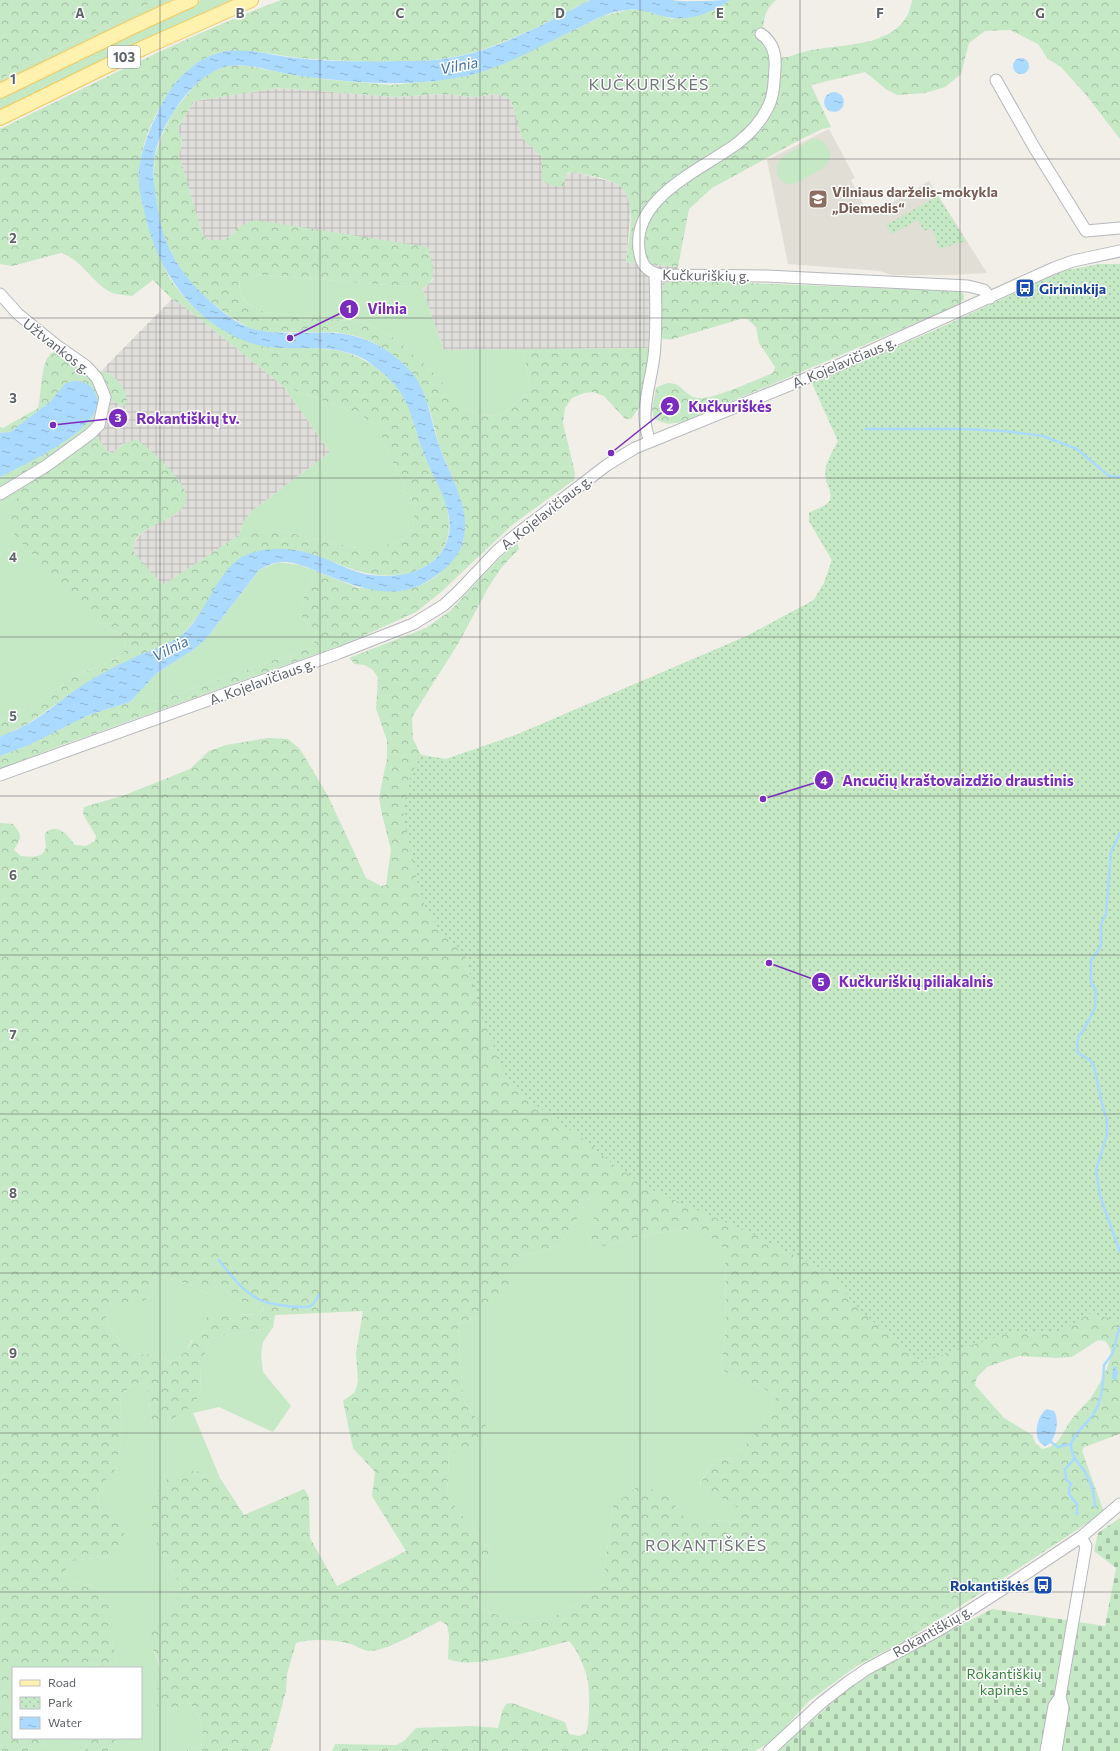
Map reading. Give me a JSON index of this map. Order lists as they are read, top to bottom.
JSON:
{
  "streets": {
    "main road": ["103"],
    "street": [
      "Kučkuriškių g.",
      "Užtvankos g.",
      "A. Kojelavičiaus g.",
      "Rokantiškių g."
    ]
  },
  "crossings": [
    ["Kučkuriškių g.", "A. Kojelavičiaus g."]
  ],
  "districts": ["KUČKURIŠKĖS", "ROKANTIŠKĖS"],
  "water": ["Vilnia"],
  "parks": ["Rokantiškių kapinės"],
  "places": {
    "school or university": ["Vilniaus darželis-mokykla „Diemedis“"],
    "bus stop": ["Girininkija", "Rokantiškės"],
    "other": [
      "Vilnia",
      "Rokantiškių tv.",
      "Kučkuriškės",
      "Ancučių kraštovaizdžio draustinis",
      "Kučkuriškių piliakalnis"
    ]
  },
  "legend": ["Road", "Park", "Water"],
  "grid": {
    "columns": [
      "A",
      "B",
      "C",
      "D",
      "E",
      "F",
      "G"
    ],
    "rows": [
      "1",
      "2",
      "3",
      "4",
      "5",
      "6",
      "7",
      "8",
      "9"
    ]
  }
}
